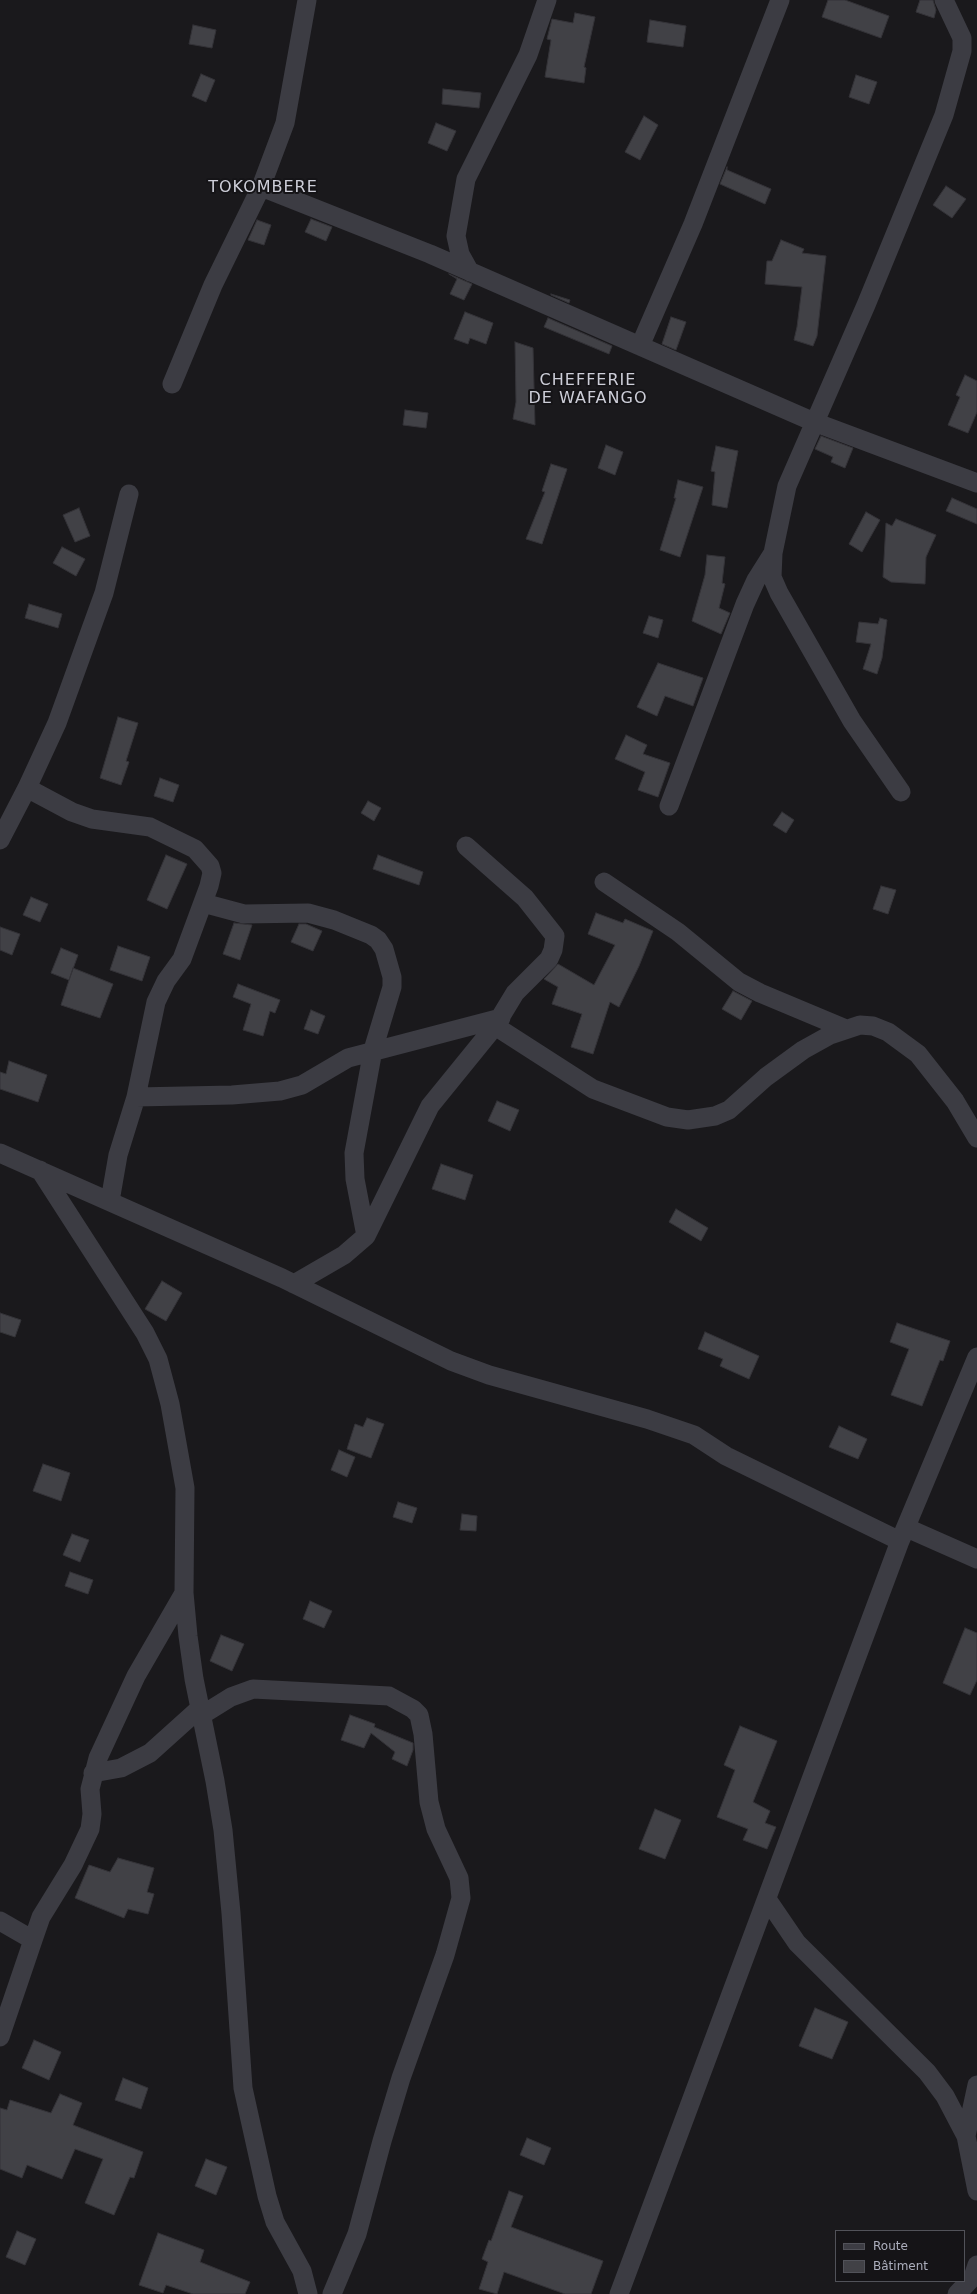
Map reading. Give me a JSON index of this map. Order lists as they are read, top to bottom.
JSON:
{
  "districts": ["TOKOMBERE", "CHEFFERIE DE WAFANGO"],
  "legend": ["Route", "Bâtiment"]
}
